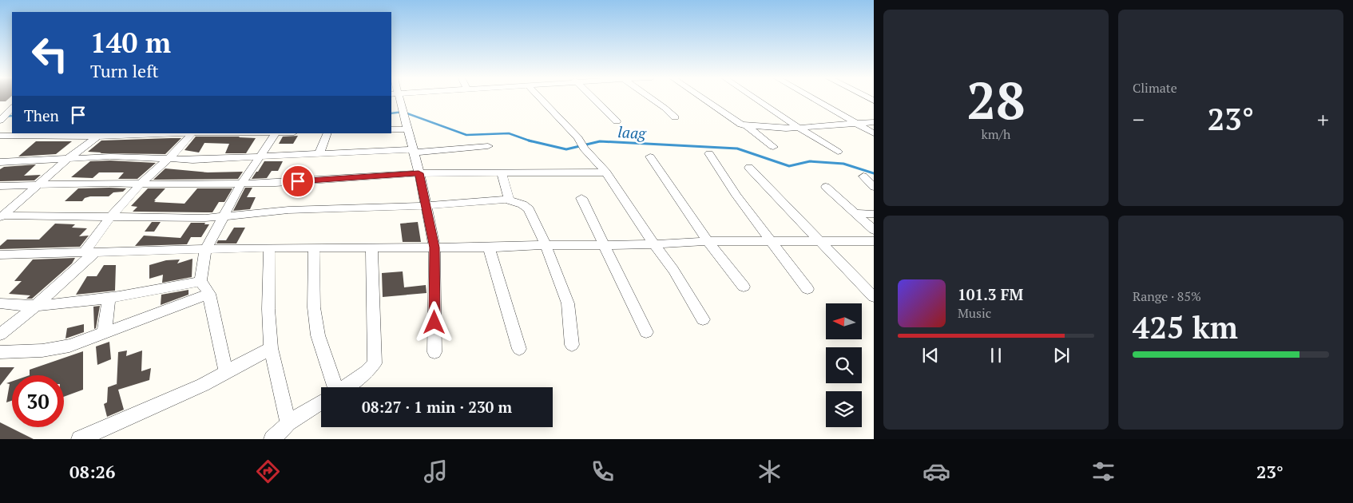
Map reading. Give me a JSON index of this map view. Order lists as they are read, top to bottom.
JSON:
{
  "water": ["laag"],
  "north": "left",
  "page": {
    "tile": [
      ["28", "km/h"],
      "Climate",
      ["Range · 85%", "425 km"]
    ],
    "turn": ["140 m", "Turn left"],
    "then": "Then",
    "heat": ["−", "23°", "+"],
    "song": ["101.3 FM", "Music"],
    "limit": "30",
    "trip": "08:27 · 1 min · 230 m",
    "tabs": ["08:26", "23°"]
  }
}
